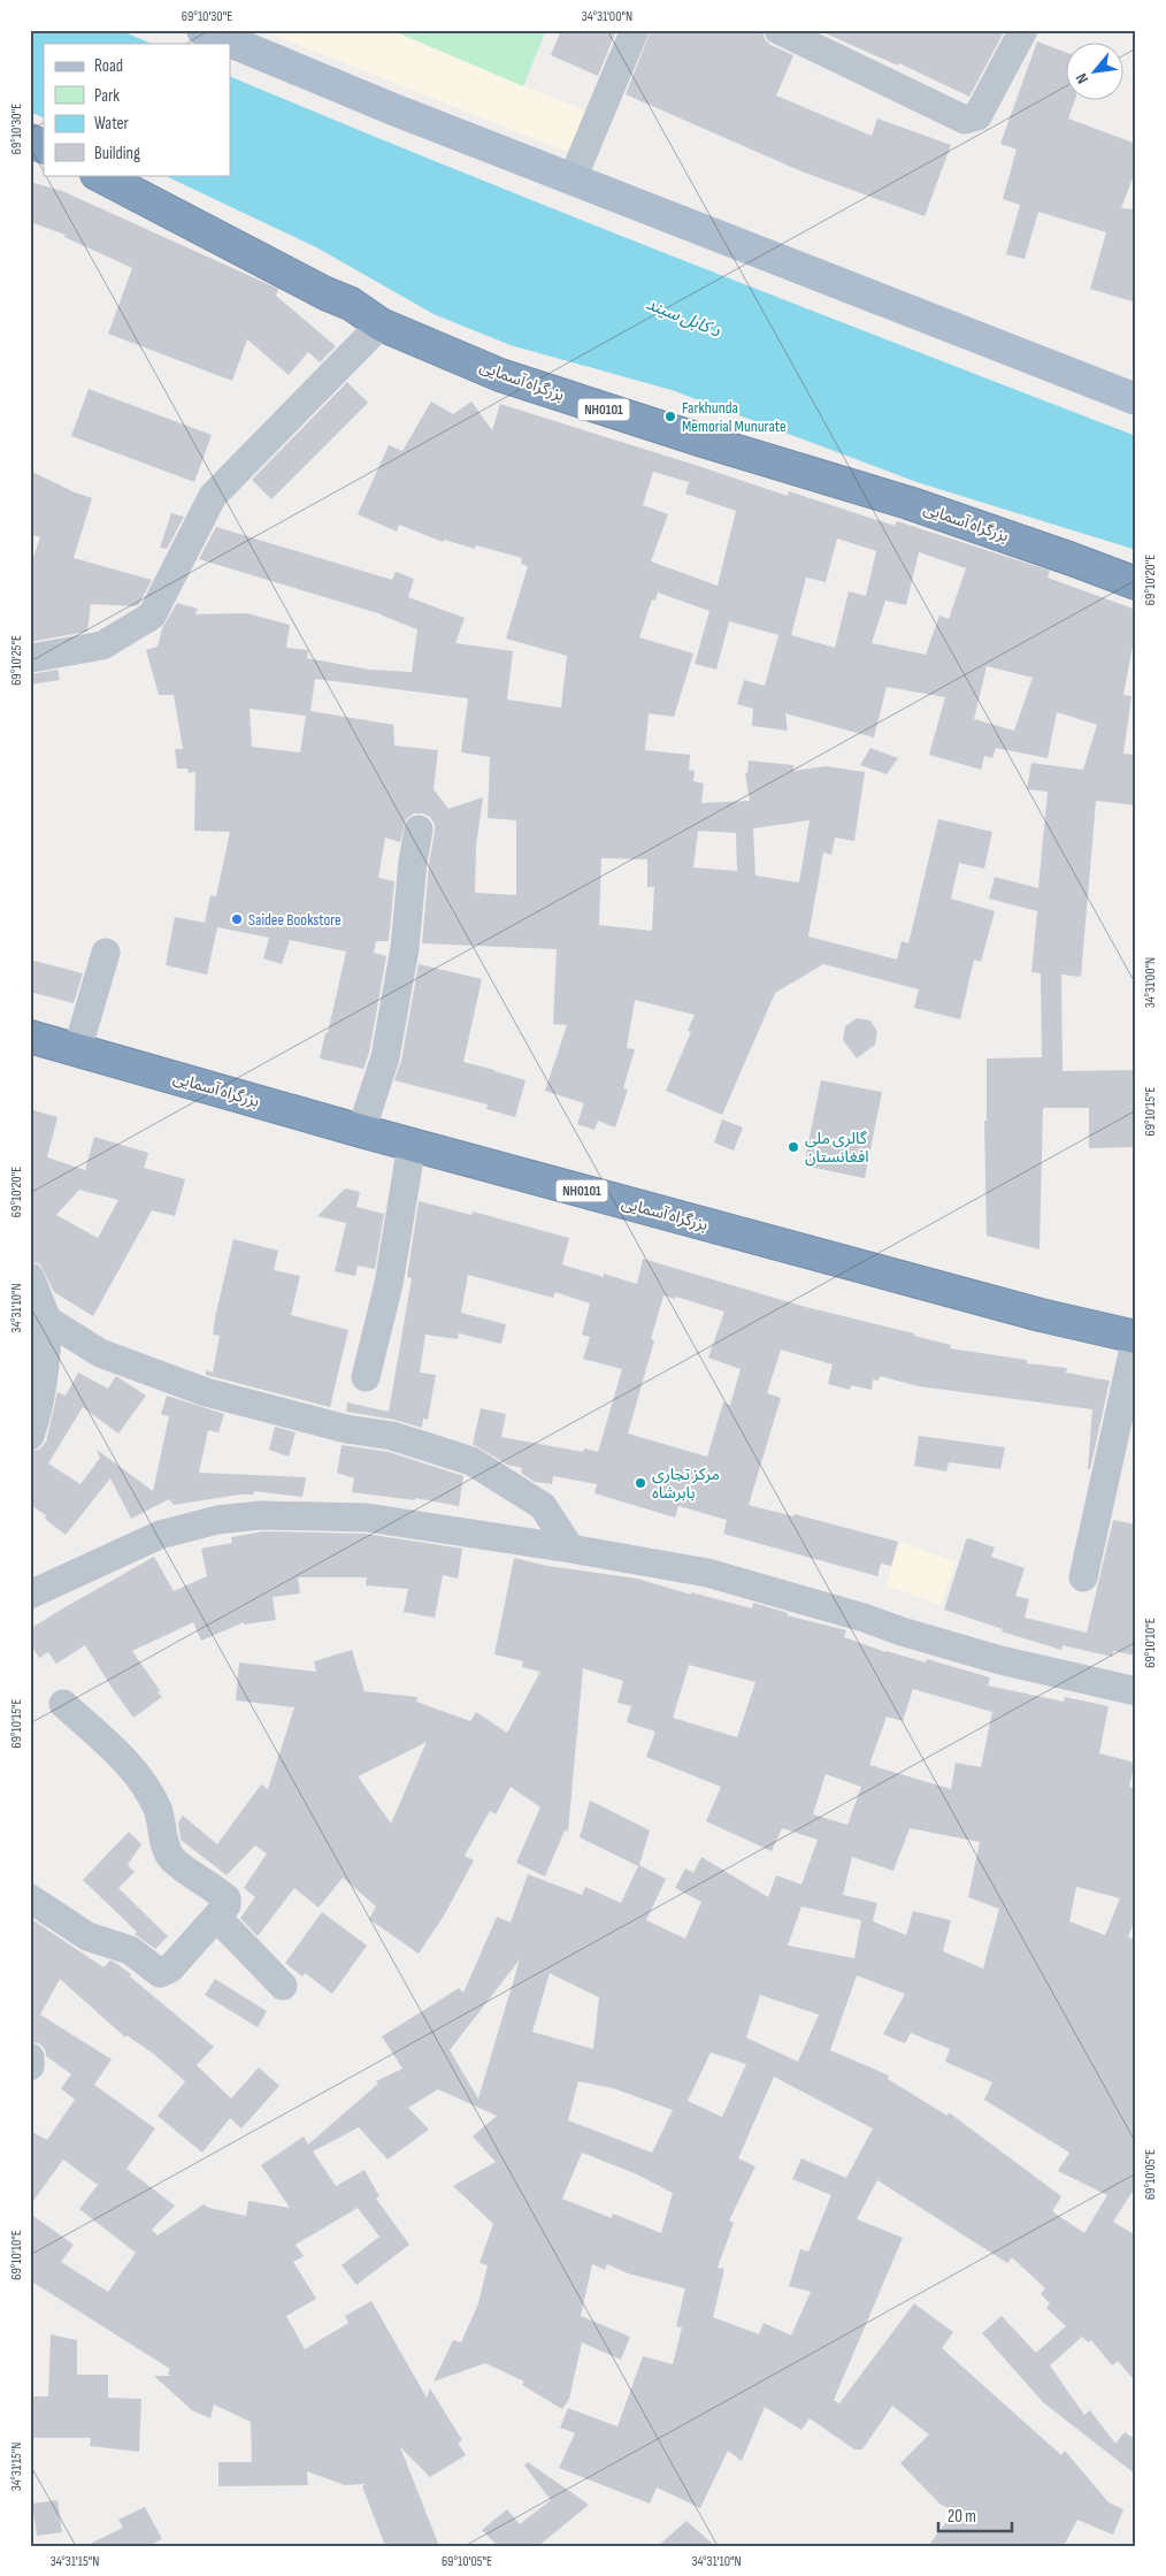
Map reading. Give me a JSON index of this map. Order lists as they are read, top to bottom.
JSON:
{
  "streets": {
    "highway": ["بزرگراه آسمایی", "NH0101"]
  },
  "water": ["د کابل سيند"],
  "places": [
    "Farkhunda Memorial Munurate",
    "Saidee Bookstore",
    "گالری ملی افغانستان",
    "مرکز تجاری بابرشاه"
  ],
  "legend": [
    "Road",
    "Park",
    "Water",
    "Building"
  ],
  "scale_bar": "20 m",
  "north": "bottom left",
  "coordinates": [
    "69°10'30\"E",
    "34°31'00\"N",
    "69°10'20\"E",
    "69°10'25\"E",
    "69°10'15\"E",
    "34°31'10\"N",
    "69°10'10\"E",
    "69°10'05\"E",
    "34°31'15\"N"
  ]
}
